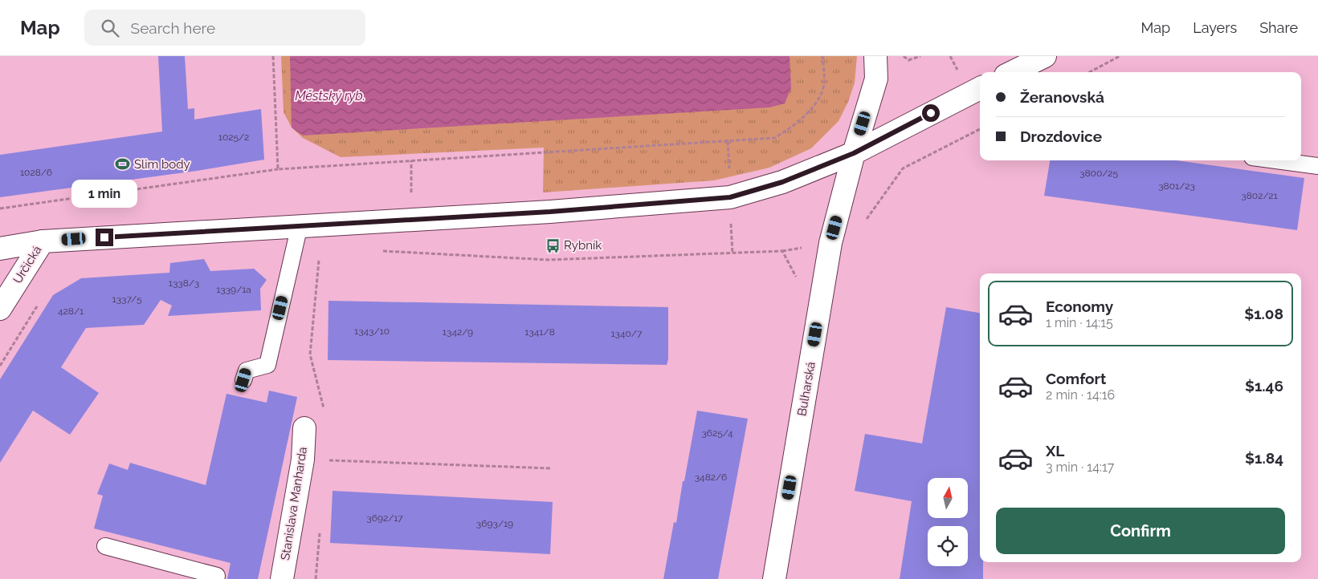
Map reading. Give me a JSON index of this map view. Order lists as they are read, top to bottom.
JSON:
{
  "streets": {
    "street": ["Určická", "Bulharská", "Stanislava Manharda"]
  },
  "water": ["Městský ryb."],
  "places": {
    "sports": ["Slim body"],
    "bus stop": ["Rybník"]
  },
  "house_numbers": [
    "1025/2",
    "1028/6",
    "3800/25",
    "3801/23",
    "3802/21",
    "1338/3",
    "1339/1a",
    "1337/5",
    "428/1",
    "1343/10",
    "1342/9",
    "1341/8",
    "1340/7",
    "3625/4",
    "3482/6",
    "3692/17",
    "3693/19"
  ],
  "north": "top",
  "page": {
    "header": "Map",
    "search": "Search here",
    "nav": ["Map", "Layers", "Share"],
    "banner": ["Žeranovská", "Drozdovice"],
    "bubble": "1 min",
    "list": [
      {
        "name": "Economy",
        "note": "1 min · 14:15",
        "value": "$1.08"
      },
      {
        "name": "Comfort",
        "note": "2 min · 14:16",
        "value": "$1.46"
      },
      {
        "name": "XL",
        "note": "3 min · 14:17",
        "value": "$1.84"
      }
    ],
    "buttons": "Confirm"
  }
}
